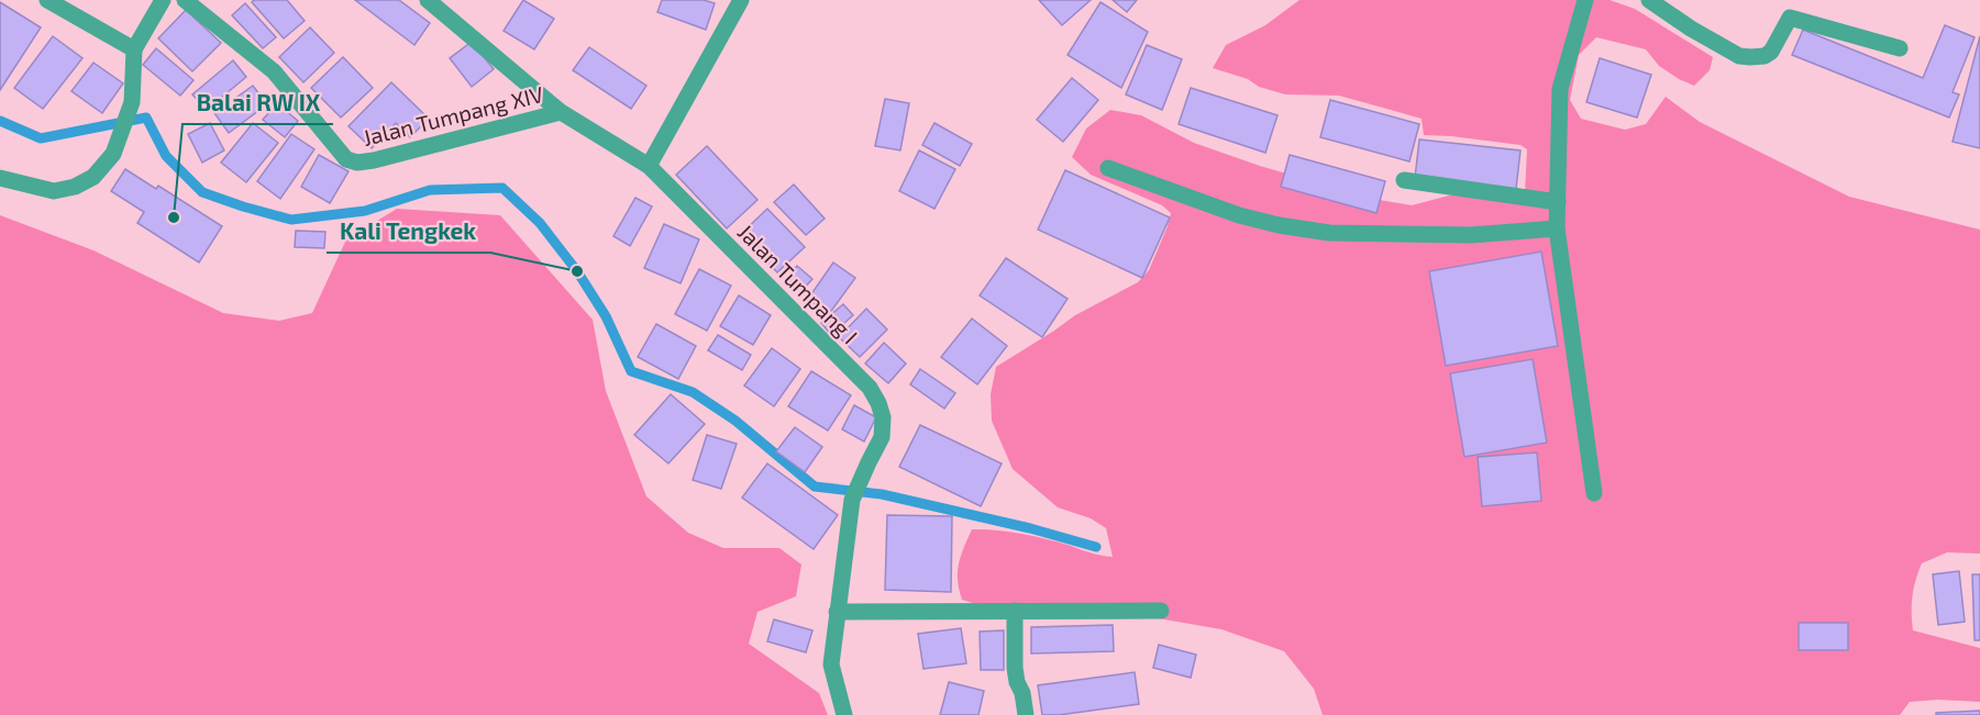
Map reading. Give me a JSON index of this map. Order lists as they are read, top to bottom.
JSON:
{
  "streets": {
    "street": ["Jalan Tumpang XIV", "Jalan Tumpang I"]
  },
  "crossings": [
    ["Jalan Tumpang XIV", "Jalan Tumpang I"]
  ],
  "places": ["Balai RW IX", "Kali Tengkek"]
}
